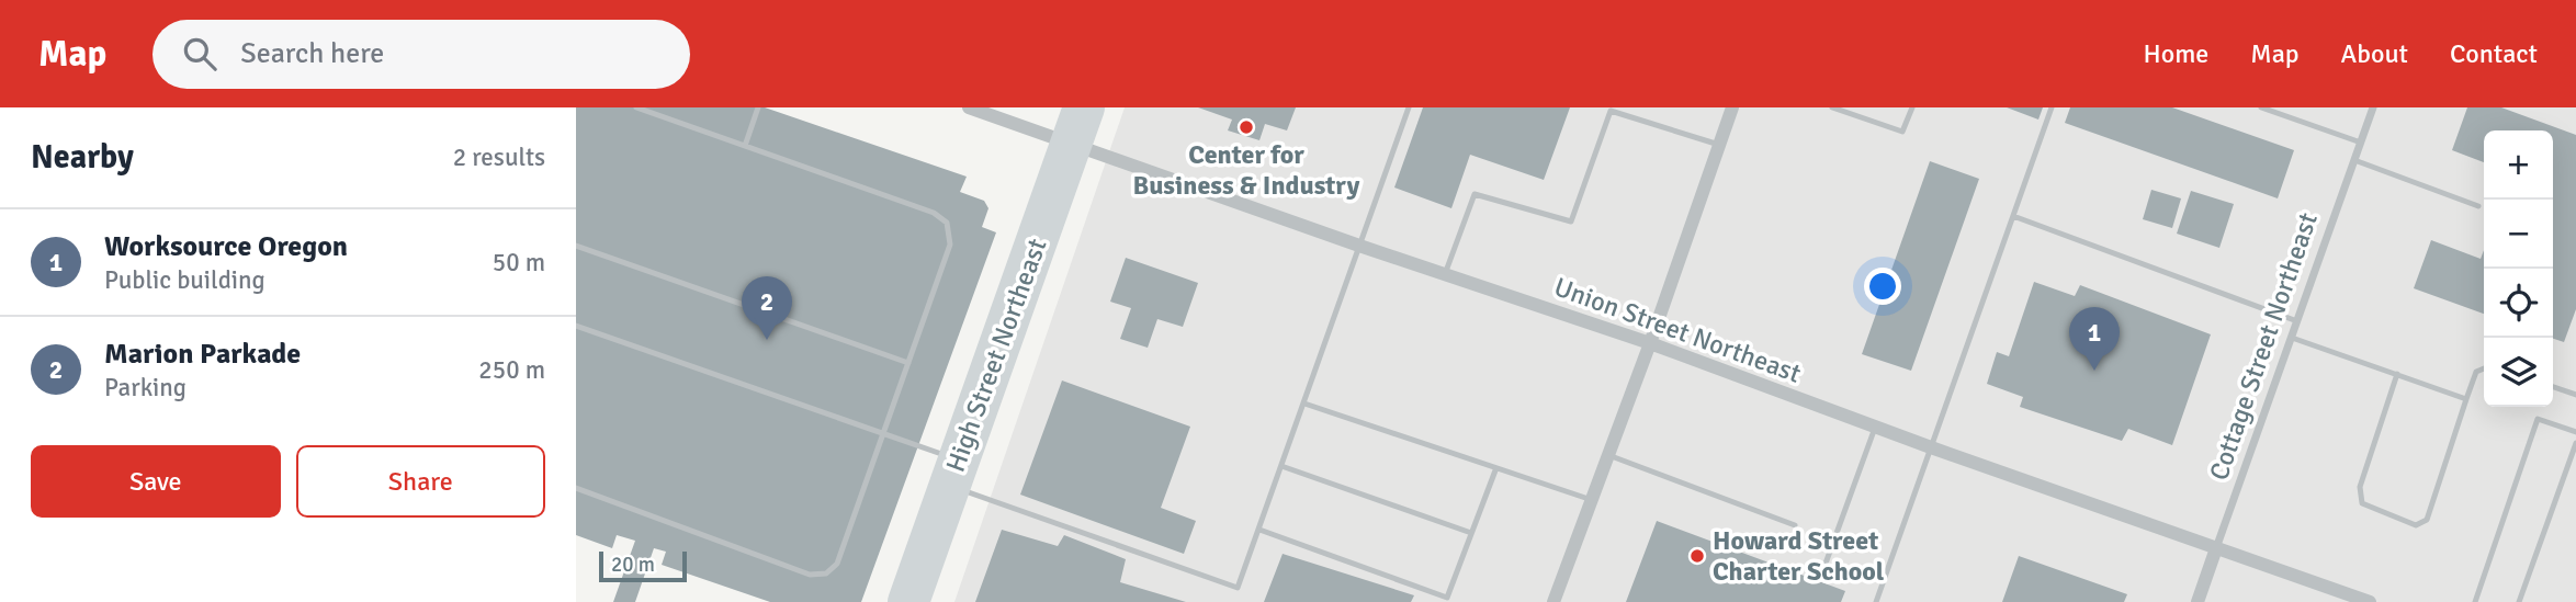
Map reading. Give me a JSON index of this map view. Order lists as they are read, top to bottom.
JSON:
{
  "streets": {
    "main road": ["High Street Northeast"],
    "street": ["Union Street Northeast", "Cottage Street Northeast"]
  },
  "crossings": [
    ["Union Street Northeast", "Cottage Street Northeast"],
    ["Union Street Northeast", "High Street Northeast"]
  ],
  "places": ["Center for Business & Industry", "Howard Street Charter School"],
  "scale_bar": "20 m",
  "page": {
    "header": "Map",
    "search": "Search here",
    "nav": [
      "Home",
      "Map",
      "About",
      "Contact"
    ],
    "heading": ["Nearby", "2 results"],
    "map_buttons": ["+", "−"],
    "list": [
      {
        "mark": "1",
        "name": "Worksource Oregon",
        "note": "Public building",
        "value": "50 m"
      },
      {
        "mark": "2",
        "name": "Marion Parkade",
        "note": "Parking",
        "value": "250 m"
      }
    ],
    "pins": ["2", "1"],
    "buttons": ["Save", "Share"],
    "scale": "20 m"
  }
}
